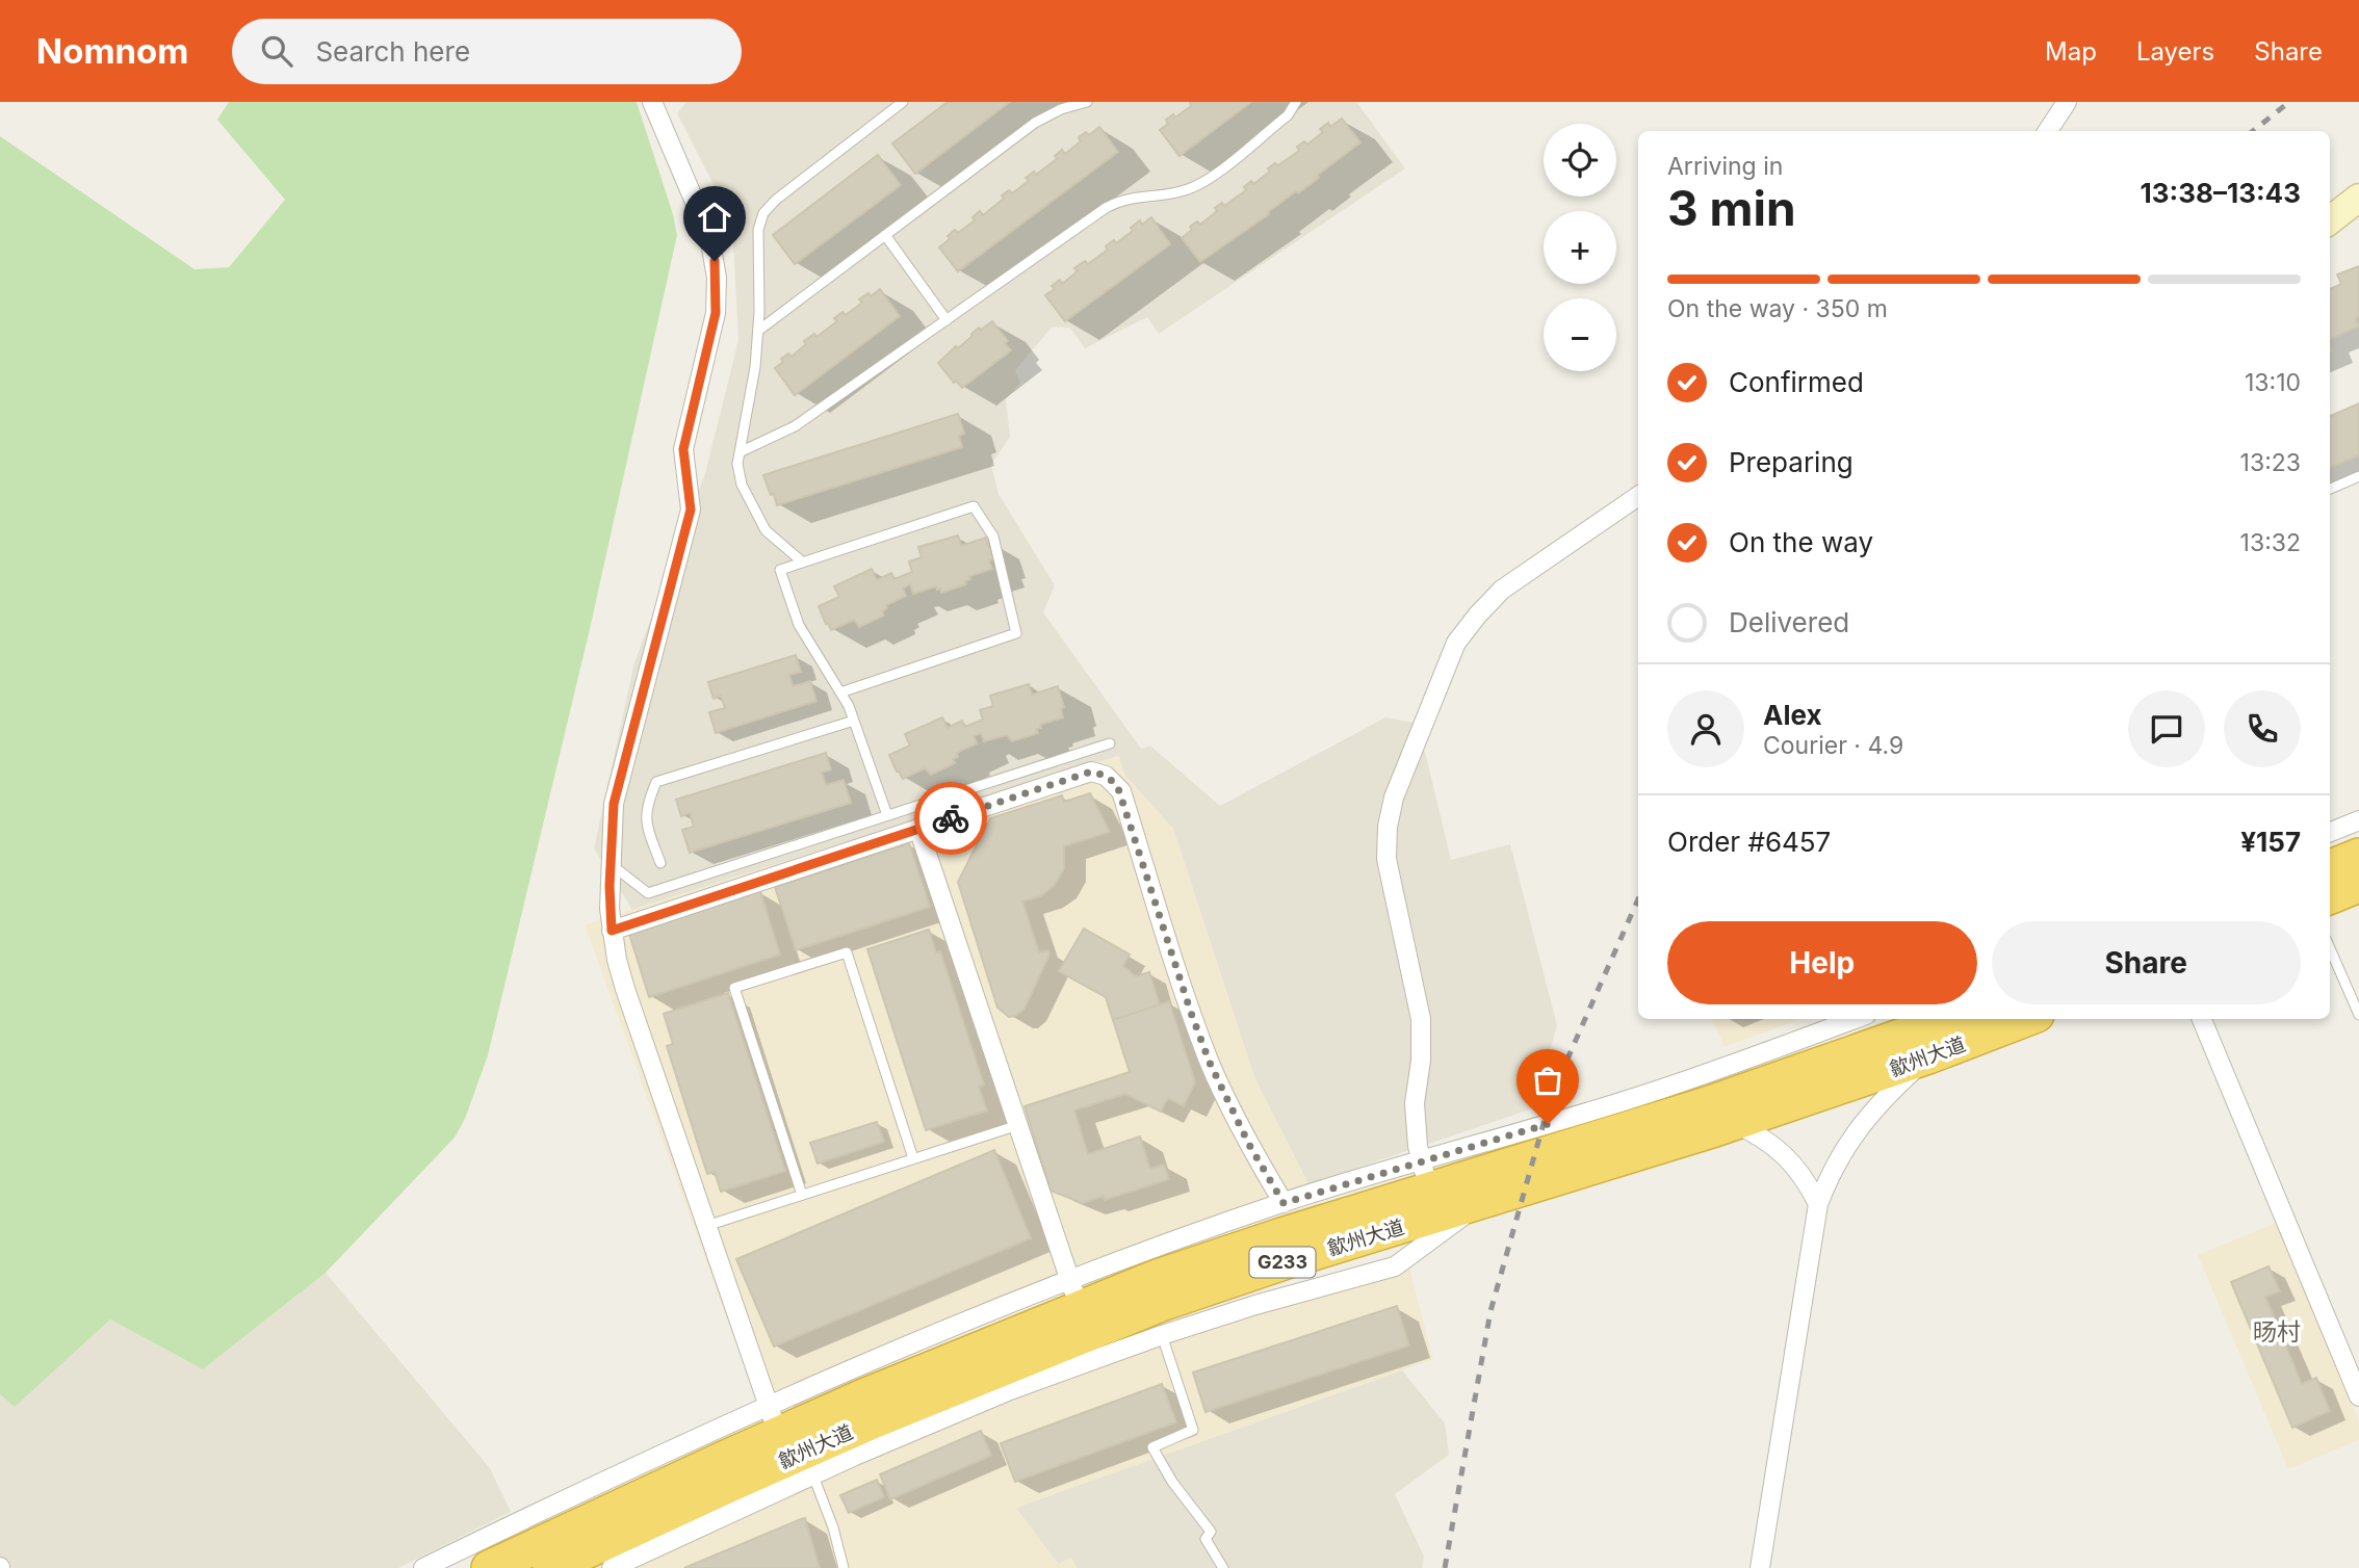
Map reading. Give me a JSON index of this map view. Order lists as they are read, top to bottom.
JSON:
{
  "streets": {
    "highway": ["歙州大道", "G233"]
  },
  "districts": ["旸村"],
  "page": {
    "header": "Nomnom",
    "search": "Search here",
    "nav": ["Map", "Layers", "Share"],
    "map_buttons": ["+", "−"],
    "heading": ["3 min", "Arriving in", "13:38–13:43"],
    "panel": [
      "Alex",
      "Courier · 4.9",
      "Order #6457",
      "¥157"
    ],
    "bar": "On the way · 350 m",
    "list": [
      ["Confirmed", "13:10"],
      ["Preparing", "13:23"],
      ["On the way", "13:32"],
      "Delivered"
    ],
    "buttons": ["Help", "Share"]
  }
}
